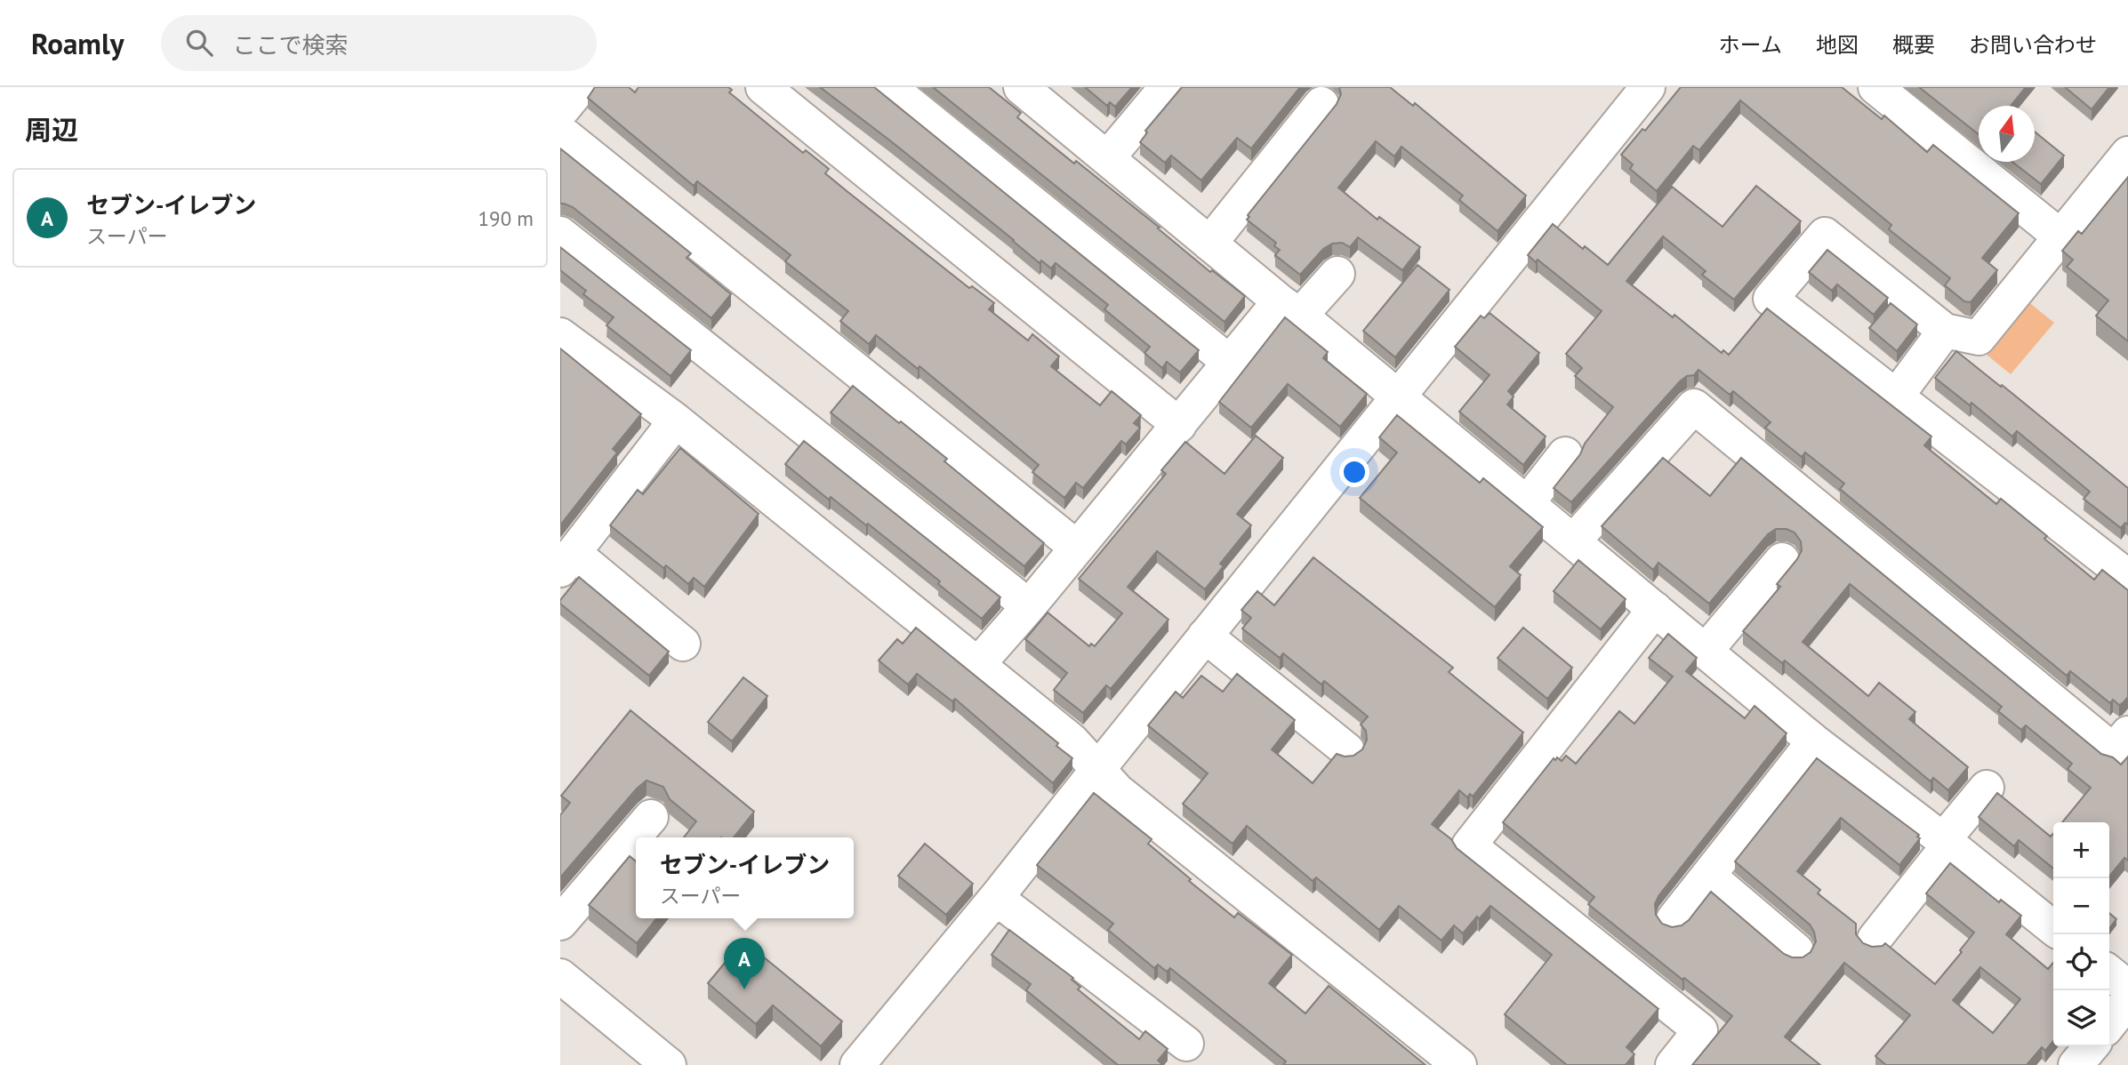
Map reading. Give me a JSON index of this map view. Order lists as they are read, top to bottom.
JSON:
{
  "north": "top",
  "page": {
    "header": "Roamly",
    "search": "ここで検索",
    "nav": [
      "ホーム",
      "地図",
      "概要",
      "お問い合わせ"
    ],
    "heading": "周辺",
    "list": [
      {
        "mark": "A",
        "name": "セブン-イレブン",
        "note": "スーパー",
        "value": "190 m"
      }
    ],
    "map_buttons": ["+", "−"],
    "popup": ["セブン-イレブン", "スーパー"],
    "pins": "A"
  }
}
